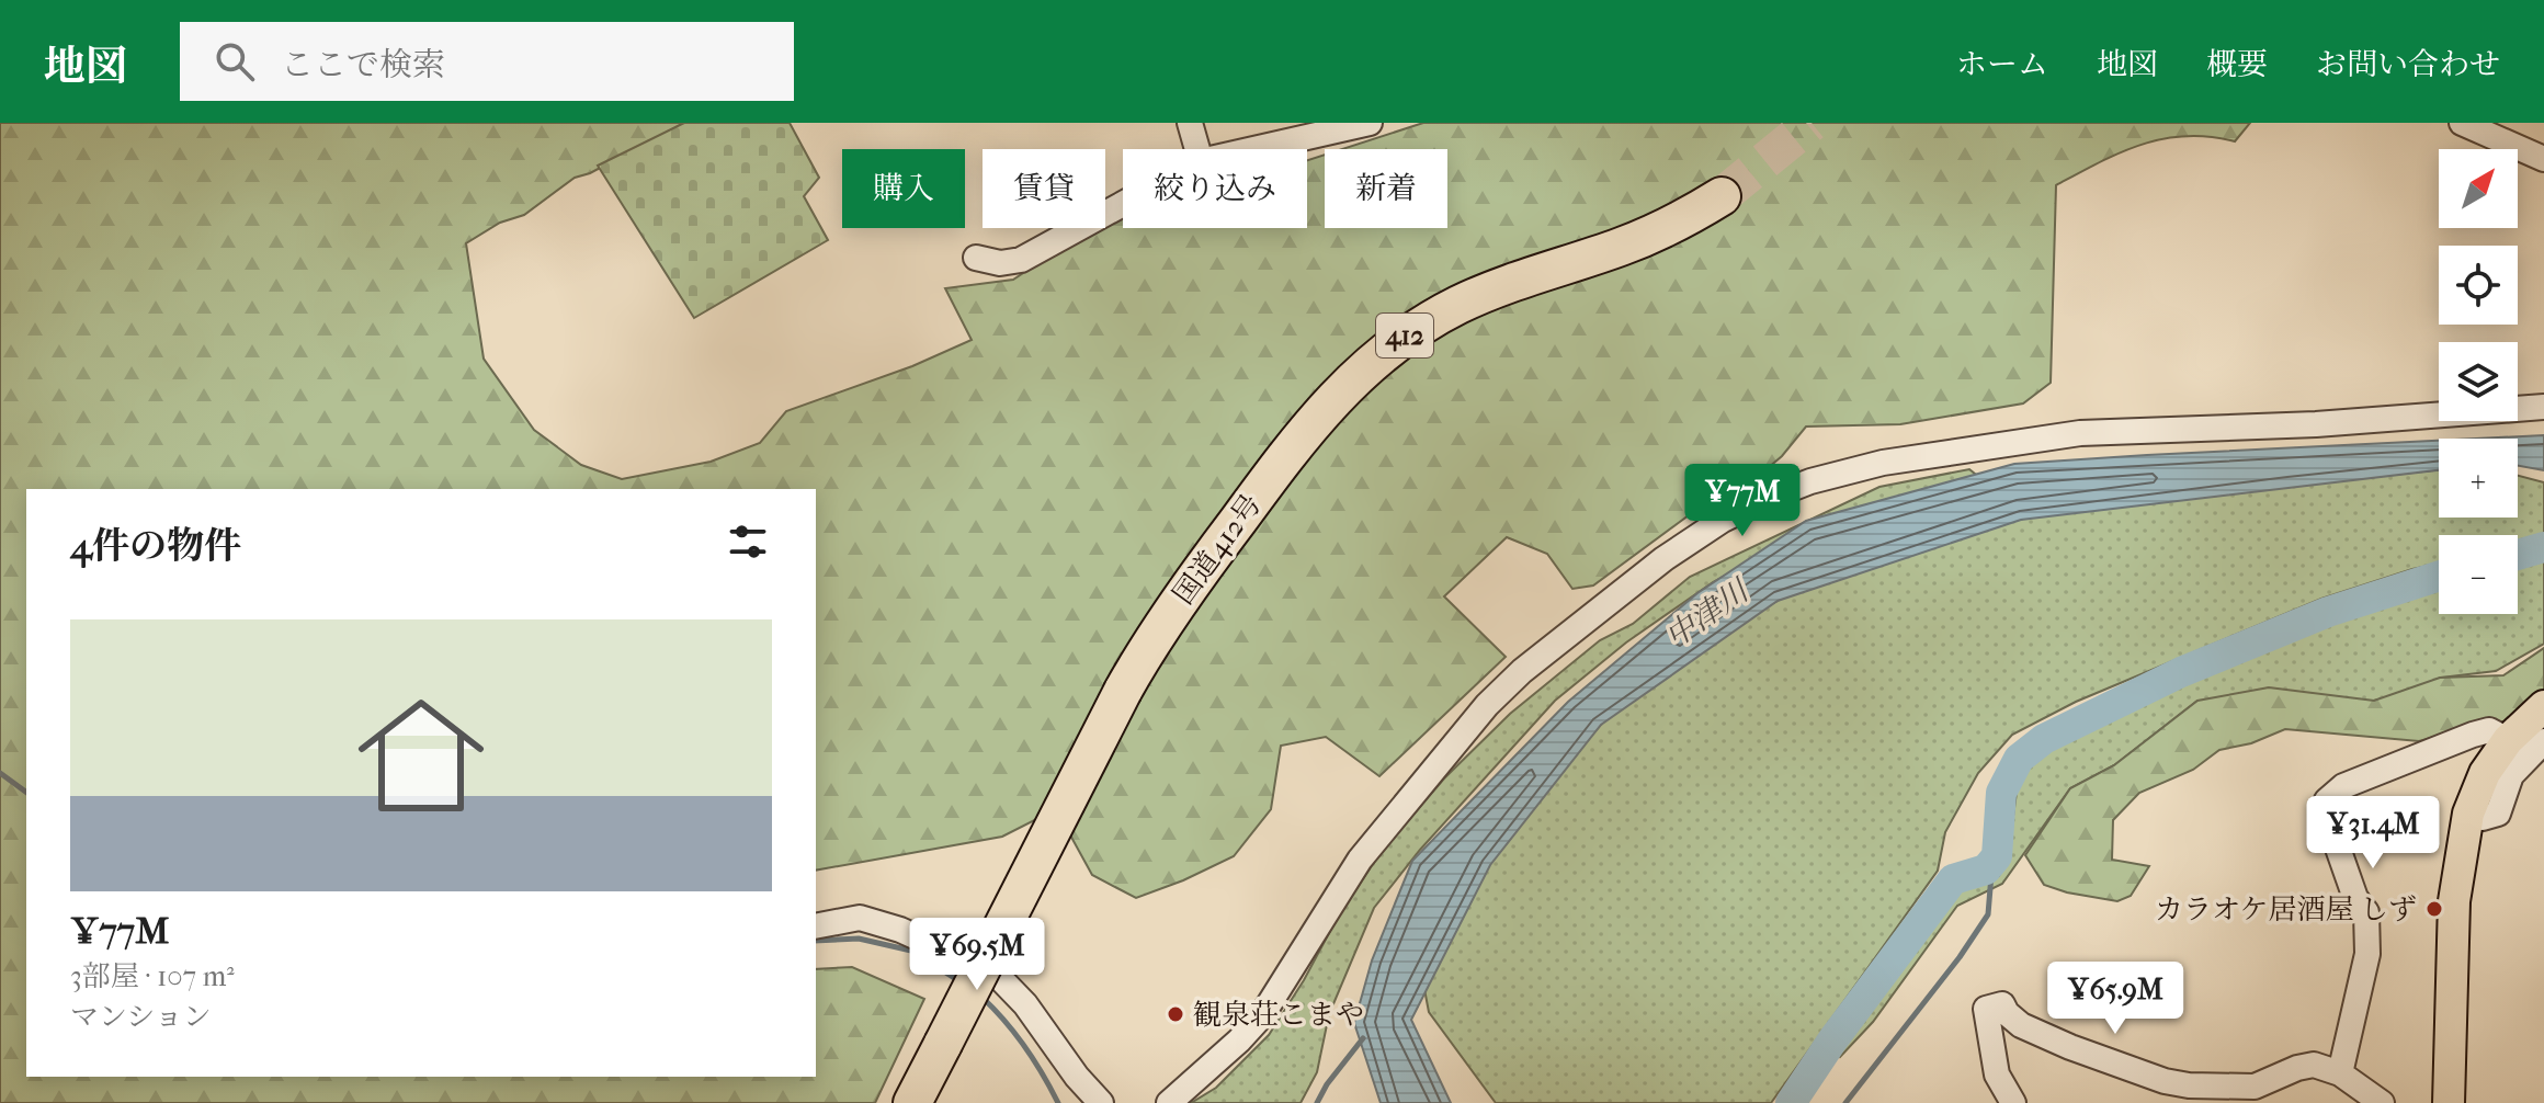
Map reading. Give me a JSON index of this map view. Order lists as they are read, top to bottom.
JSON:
{
  "streets": {
    "highway": ["412", "国道412号"]
  },
  "water": ["中津川"],
  "places": ["カラオケ居酒屋 しず", "観泉荘こまや"],
  "north": "top right",
  "page": {
    "header": "地図",
    "search": "ここで検索",
    "nav": [
      "ホーム",
      "地図",
      "概要",
      "お問い合わせ"
    ],
    "map_buttons": ["+", "−"],
    "chip": [
      "購入",
      "賃貸",
      "絞り込み",
      "新着"
    ],
    "price": [
      "¥77M",
      "¥31.4M",
      "¥69.5M",
      "¥65.9M"
    ],
    "heading": "4件の物件",
    "list": [
      {
        "name": "¥77M",
        "note": "3部屋 · 107 m² · マンション"
      }
    ]
  }
}
